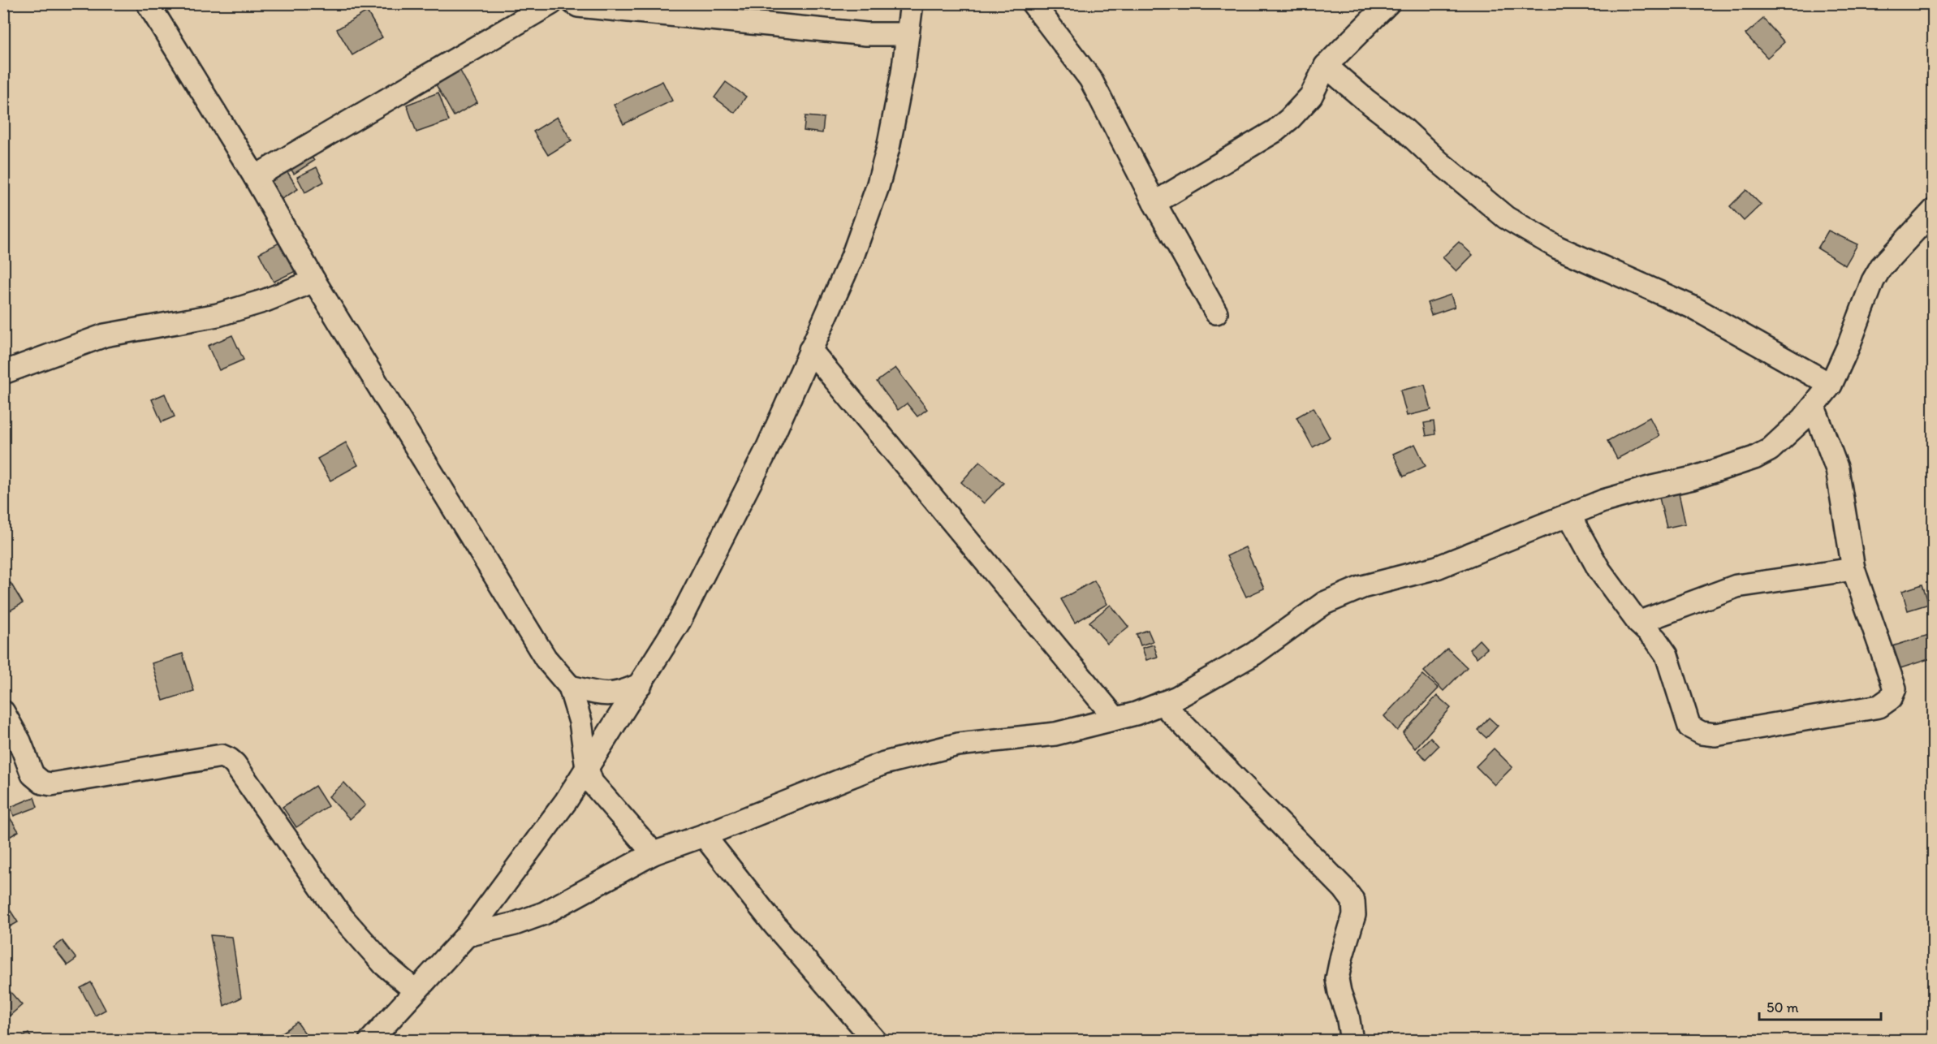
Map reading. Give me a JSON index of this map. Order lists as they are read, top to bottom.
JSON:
{
  "scale_bar": "50 m"
}
